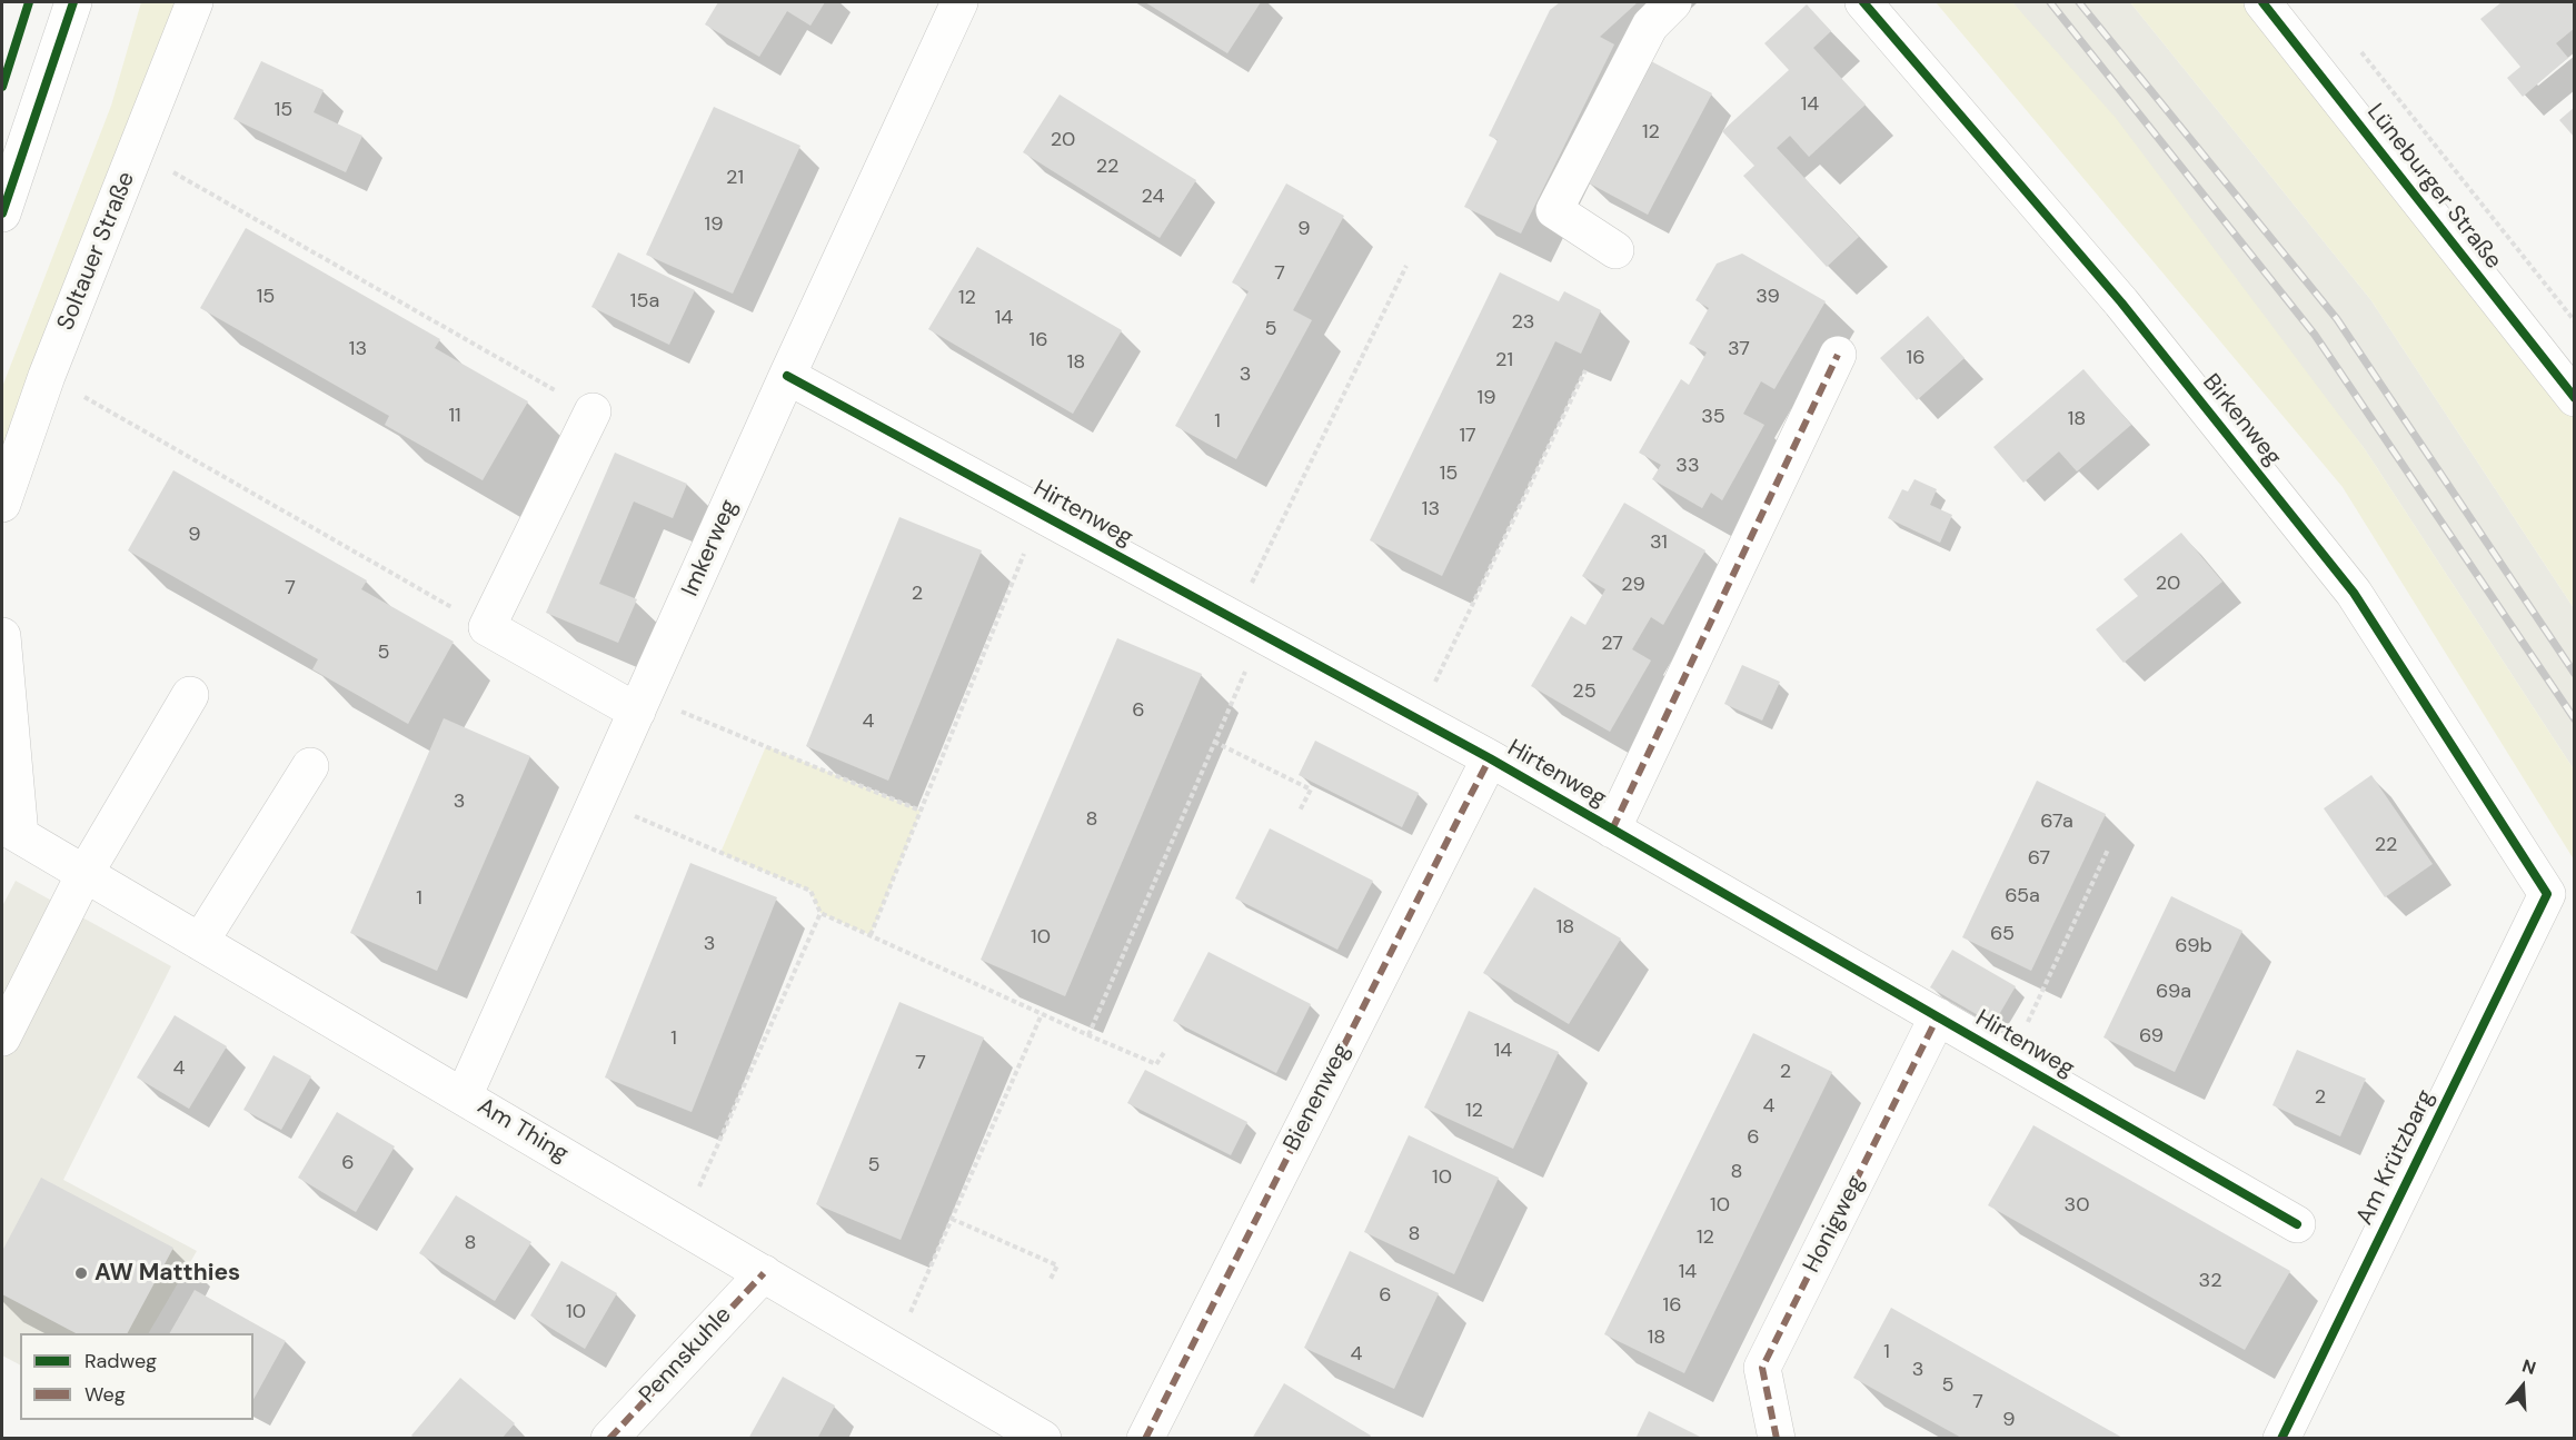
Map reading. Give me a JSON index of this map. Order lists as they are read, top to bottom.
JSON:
{
  "streets": {
    "street": [
      "Lüneburger Straße",
      "Soltauer Straße",
      "Birkenweg",
      "Hirtenweg",
      "Imkerweg",
      "Bienenweg",
      "Am Thing",
      "Am Krützbarg",
      "Honigweg",
      "Pennskuhle"
    ]
  },
  "crossings": [
    ["Birkenweg", "Am Krützbarg"],
    ["Hirtenweg", "Imkerweg"],
    ["Hirtenweg", "Bienenweg"],
    ["Hirtenweg", "Honigweg"],
    ["Imkerweg", "Am Thing"],
    ["Am Thing", "Pennskuhle"]
  ],
  "places": ["AW Matthies"],
  "house_numbers": [
    "14",
    "15",
    "12",
    "20",
    "22",
    "21",
    "24",
    "19",
    "9",
    "7",
    "15",
    "39",
    "12",
    "15a",
    "14",
    "23",
    "5",
    "16",
    "13",
    "37",
    "16",
    "21",
    "18",
    "3",
    "19",
    "11",
    "35",
    "18",
    "1",
    "17",
    "33",
    "15",
    "13",
    "9",
    "31",
    "20",
    "29",
    "7",
    "2",
    "27",
    "5",
    "25",
    "6",
    "4",
    "3",
    "8",
    "67a",
    "22",
    "67",
    "65a",
    "1",
    "18",
    "65",
    "10",
    "3",
    "69b",
    "69a",
    "69",
    "1",
    "14",
    "7",
    "4",
    "2",
    "2",
    "4",
    "12",
    "6",
    "6",
    "5",
    "8",
    "10",
    "10",
    "30",
    "8",
    "12",
    "8",
    "14",
    "32",
    "6",
    "16",
    "10",
    "18",
    "1",
    "4",
    "3",
    "5",
    "7",
    "9"
  ],
  "legend": ["Radweg", "Weg"],
  "north": "top"
}
